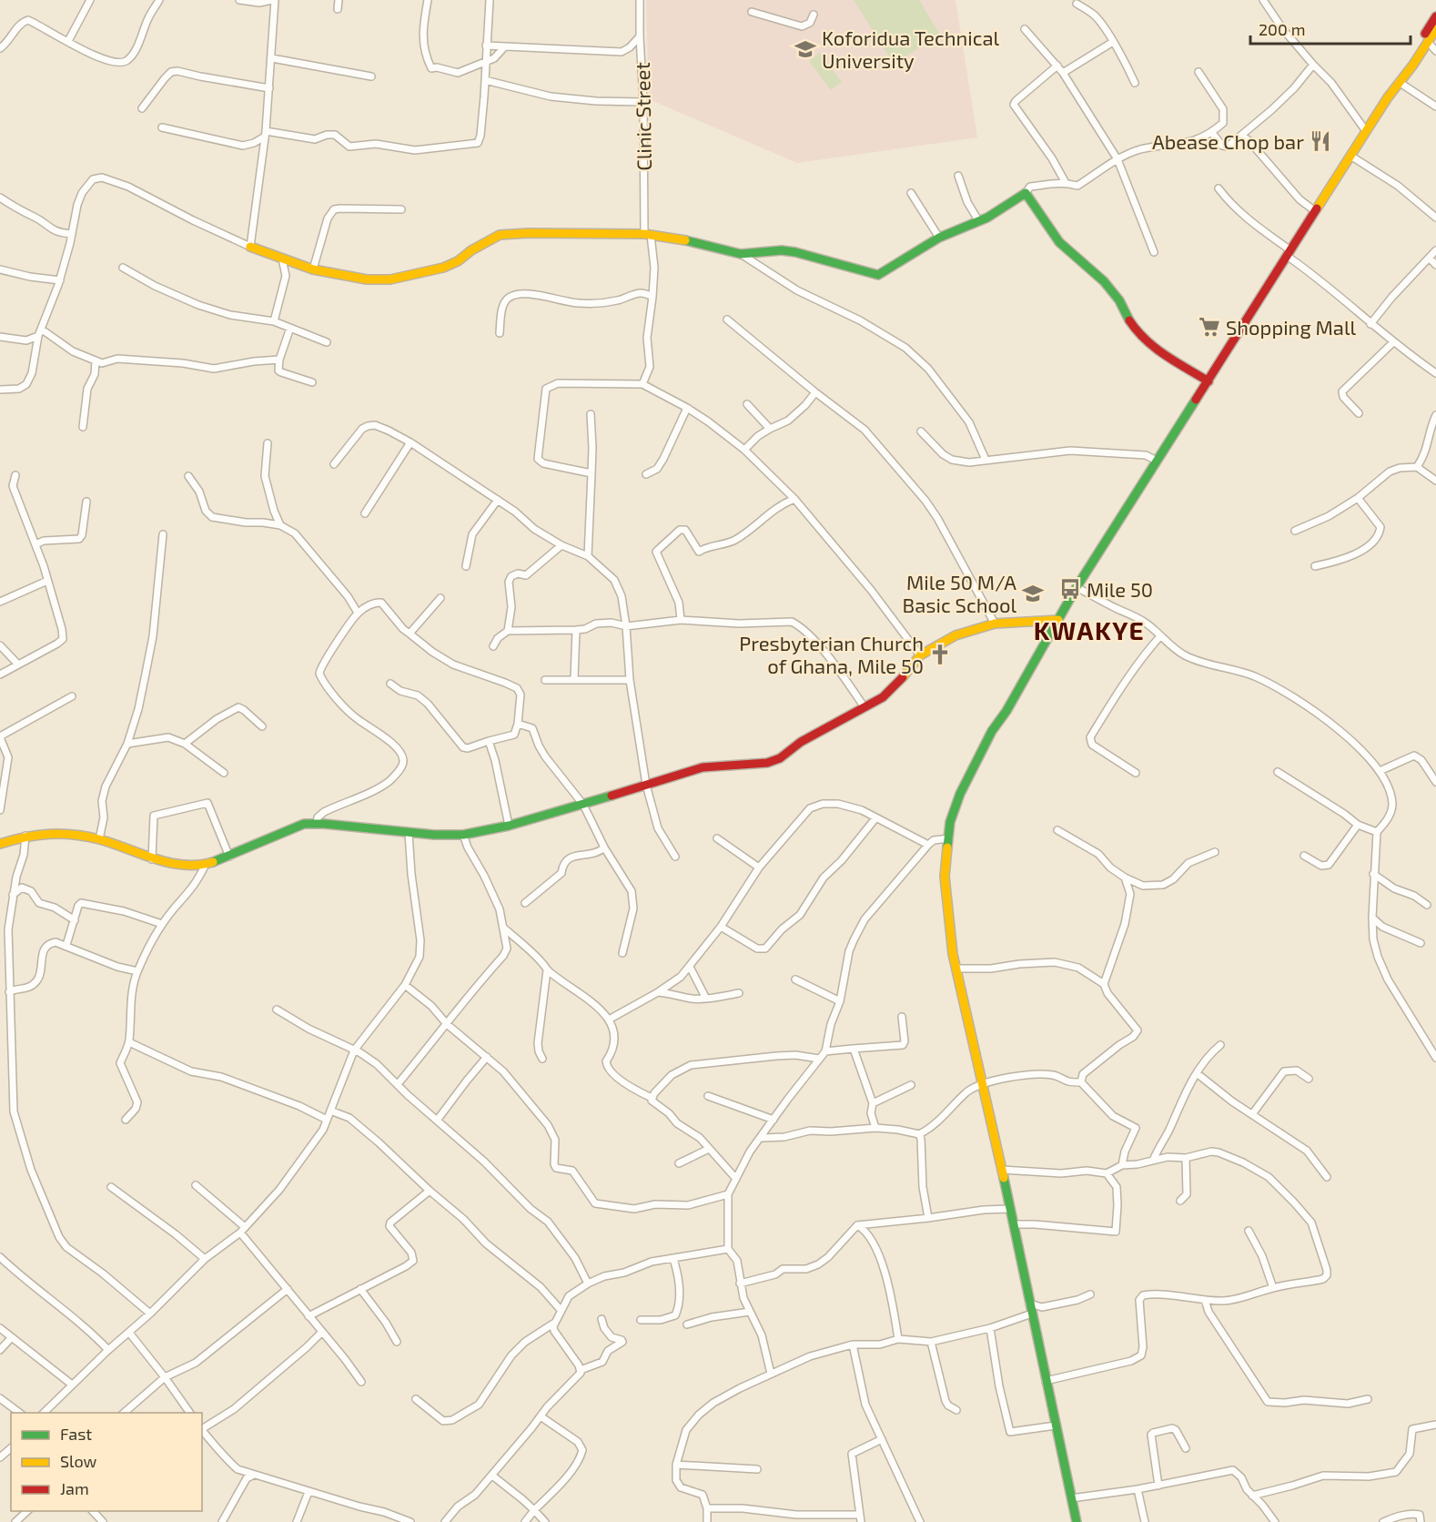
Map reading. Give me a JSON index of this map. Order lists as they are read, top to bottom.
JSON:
{
  "streets": {
    "street": ["Clinic Street"]
  },
  "districts": ["KWAKYE"],
  "places": {
    "school or university": ["Koforidua Technical University", "Mile 50 M/A Basic School"],
    "restaurant": ["Abease Chop bar"],
    "supermarket": ["Shopping Mall"],
    "bus stop": ["Mile 50"],
    "church": ["Presbyterian Church of Ghana, Mile 50"]
  },
  "legend": ["Fast", "Slow", "Jam"],
  "scale_bar": "200 m"
}
